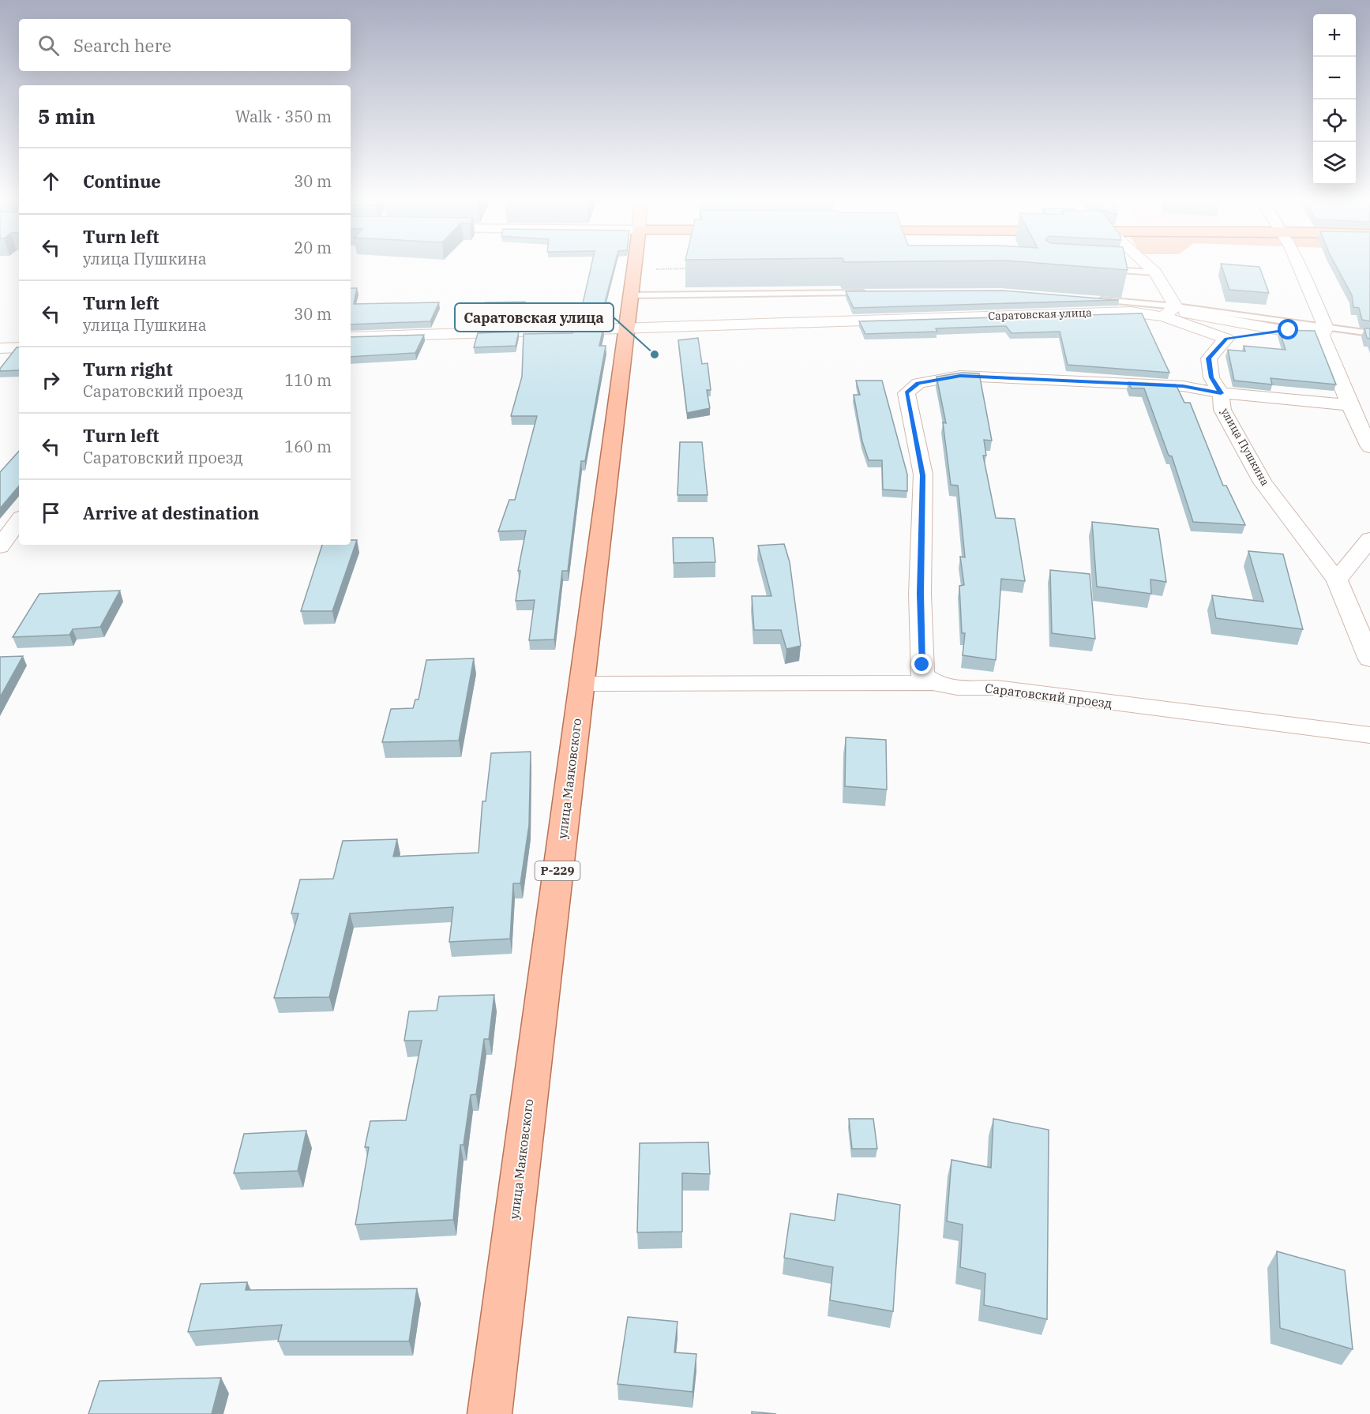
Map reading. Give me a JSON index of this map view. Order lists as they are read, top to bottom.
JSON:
{
  "streets": {
    "main road": ["улица Маяковского", "Р-229"],
    "street": ["Саратовская улица", "улица Пушкина", "Саратовский проезд"]
  },
  "crossings": [
    ["Саратовская улица", "улица Маяковского"],
    ["Саратовский проезд", "улица Маяковского"]
  ],
  "places": ["Саратовская улица"],
  "page": {
    "map_buttons": ["+", "−"],
    "search": "Search here",
    "heading": ["5 min", "Walk · 350 m"],
    "list": [
      ["Continue", "30 m"],
      ["Turn left", "улица Пушкина", "20 m"],
      ["Turn left", "улица Пушкина", "30 m"],
      ["Turn right", "Саратовский проезд", "110 m"],
      ["Turn left", "Саратовский проезд", "160 m"],
      "Arrive at destination"
    ]
  }
}
